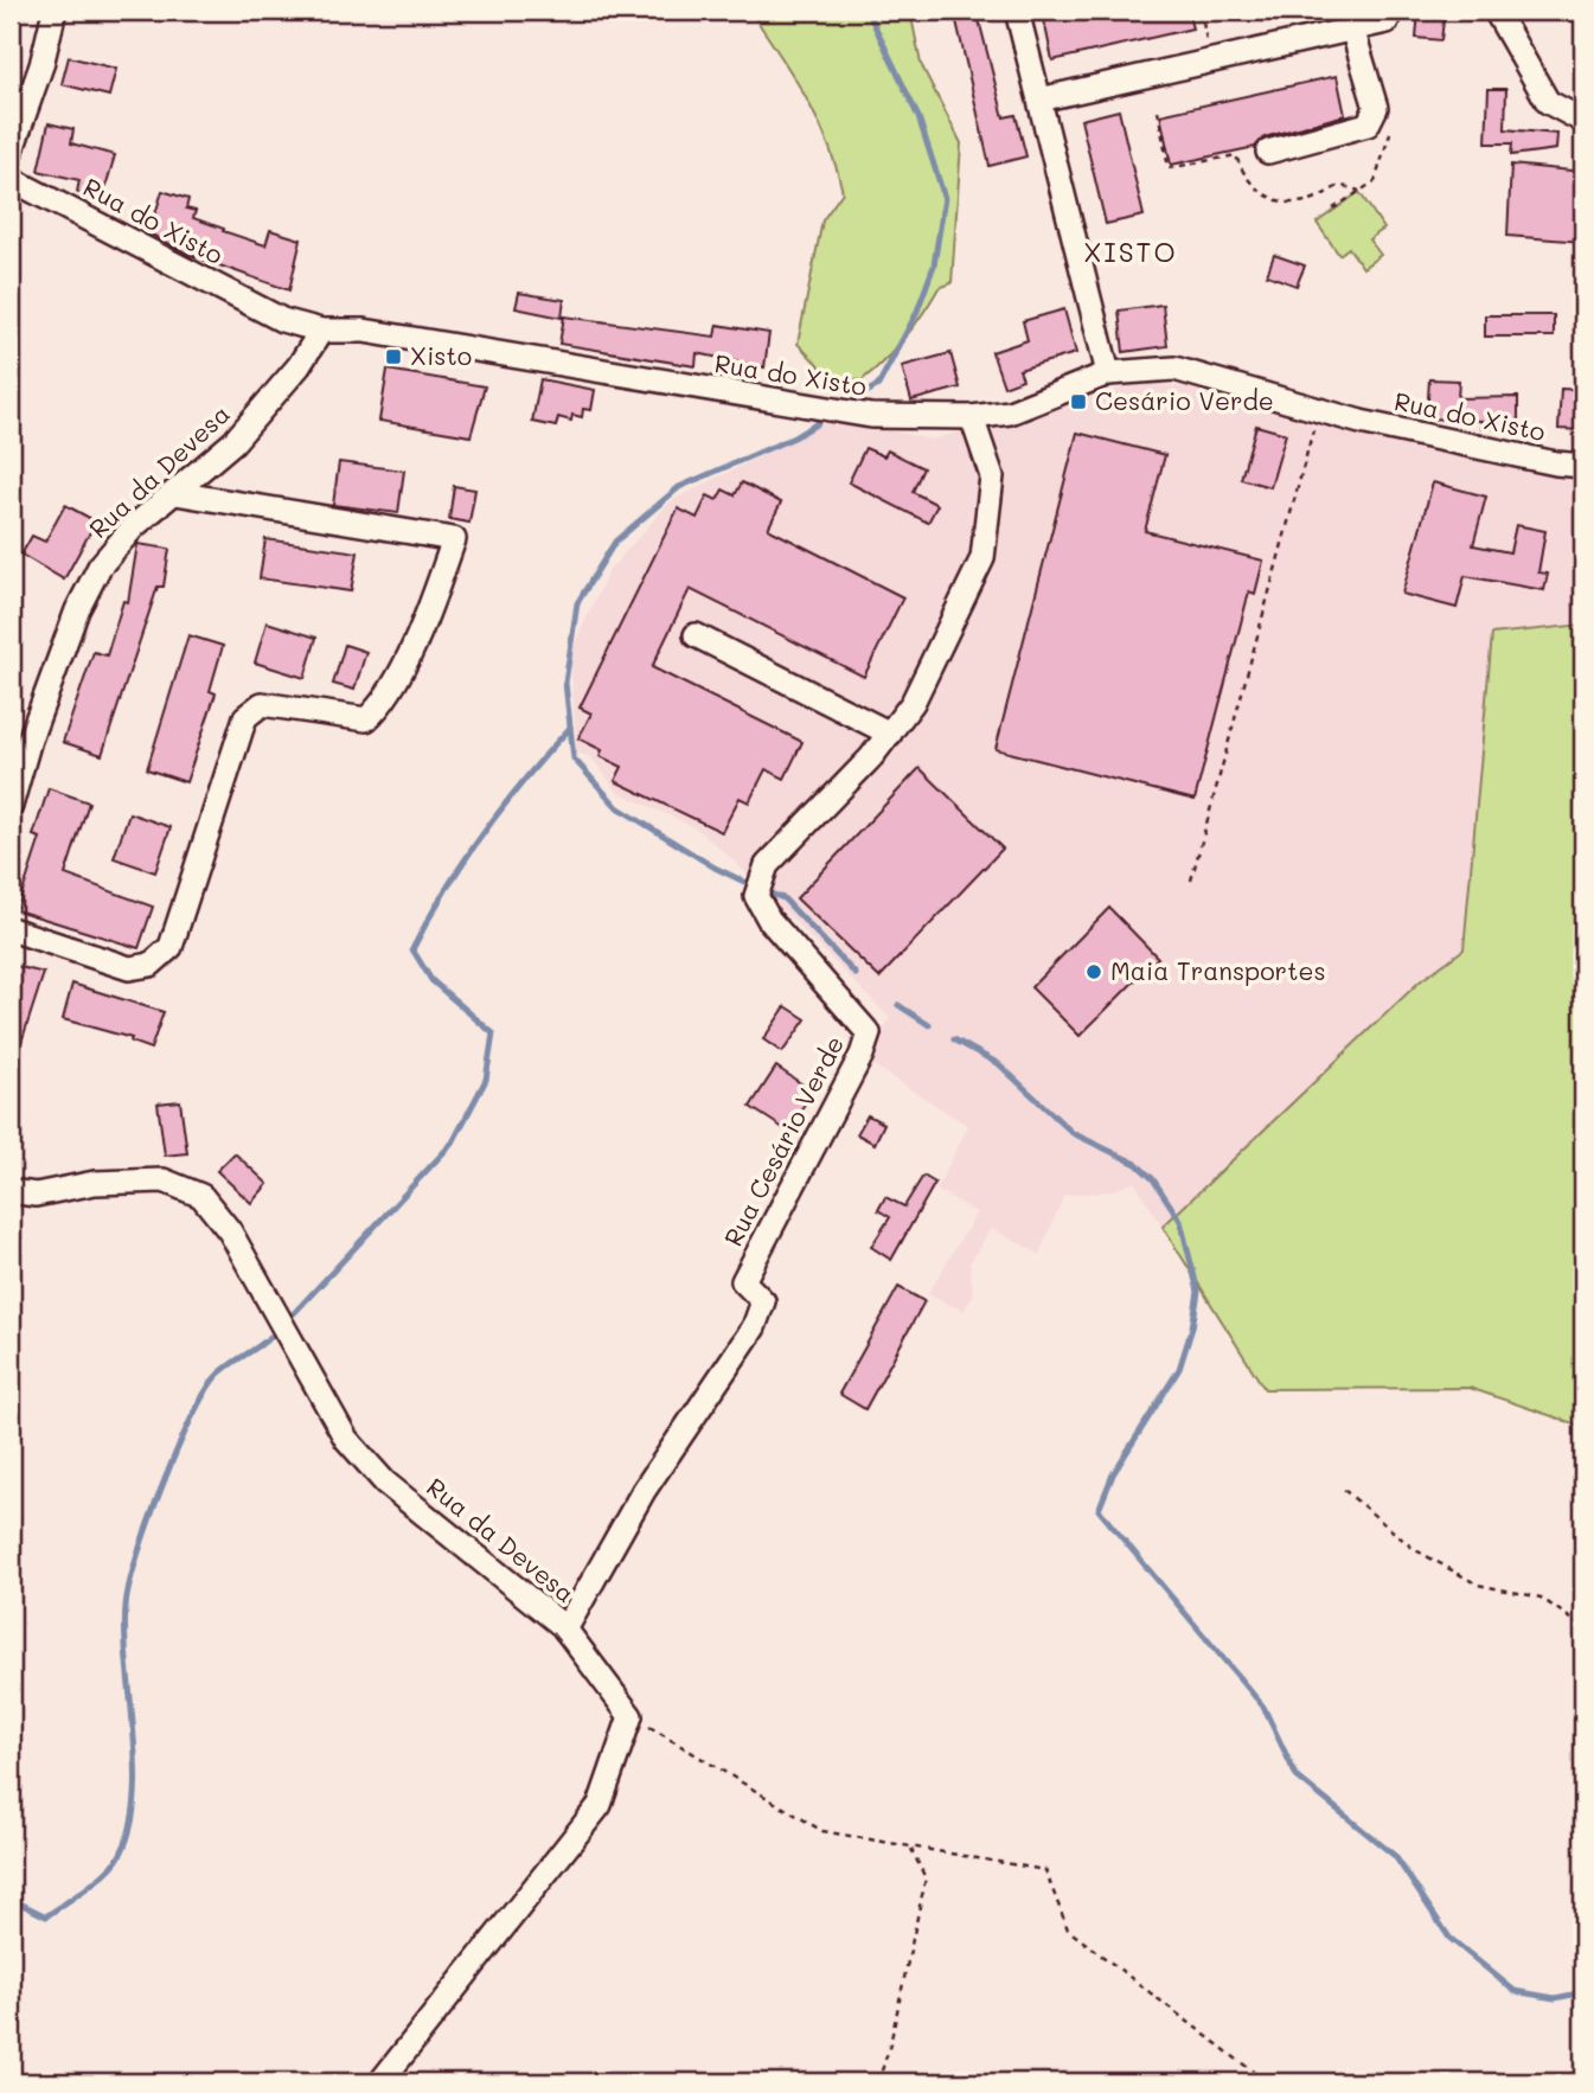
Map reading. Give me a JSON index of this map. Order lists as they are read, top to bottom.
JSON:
{
  "streets": {
    "street": ["Rua do Xisto", "Rua da Devesa", "Rua Cesário Verde"]
  },
  "crossings": [
    ["Rua do Xisto", "Rua da Devesa"],
    ["Rua do Xisto", "Rua Cesário Verde"],
    ["Rua da Devesa", "Rua Cesário Verde"]
  ],
  "districts": ["XISTO"],
  "places": {
    "transit": ["Xisto", "Cesário Verde"],
    "other": ["Maia Transportes"]
  }
}
